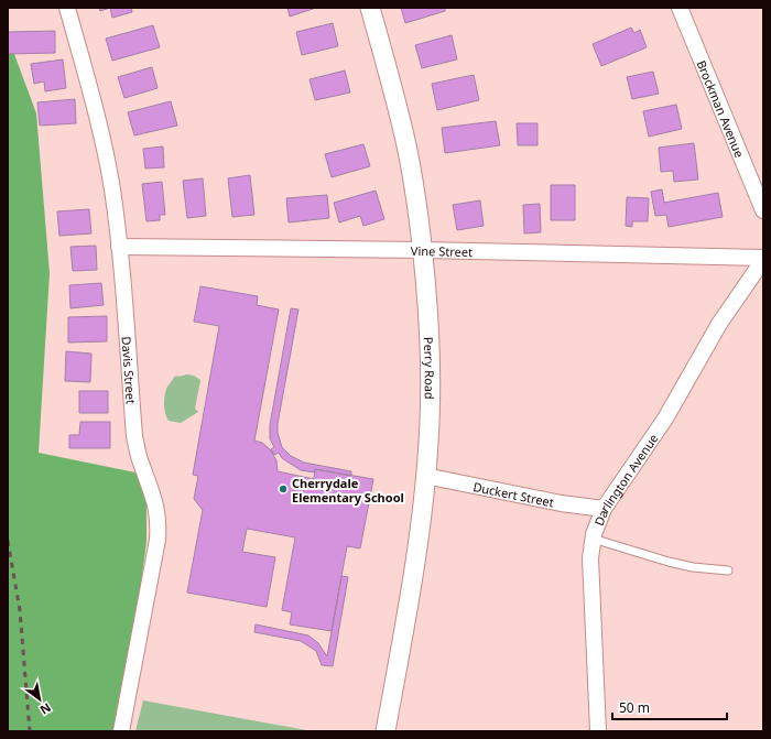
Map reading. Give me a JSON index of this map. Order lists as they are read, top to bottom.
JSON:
{
  "streets": {
    "street": [
      "Brockman Avenue",
      "Vine Street",
      "Perry Road",
      "Davis Street",
      "Darlington Avenue",
      "Duckert Street"
    ]
  },
  "crossings": [
    ["Vine Street", "Perry Road"],
    ["Vine Street", "Davis Street"],
    ["Vine Street", "Darlington Avenue"],
    ["Perry Road", "Duckert Street"],
    ["Darlington Avenue", "Duckert Street"]
  ],
  "places": ["Cherrydale Elementary School"],
  "scale_bar": "50 m",
  "north": "bottom right"
}
